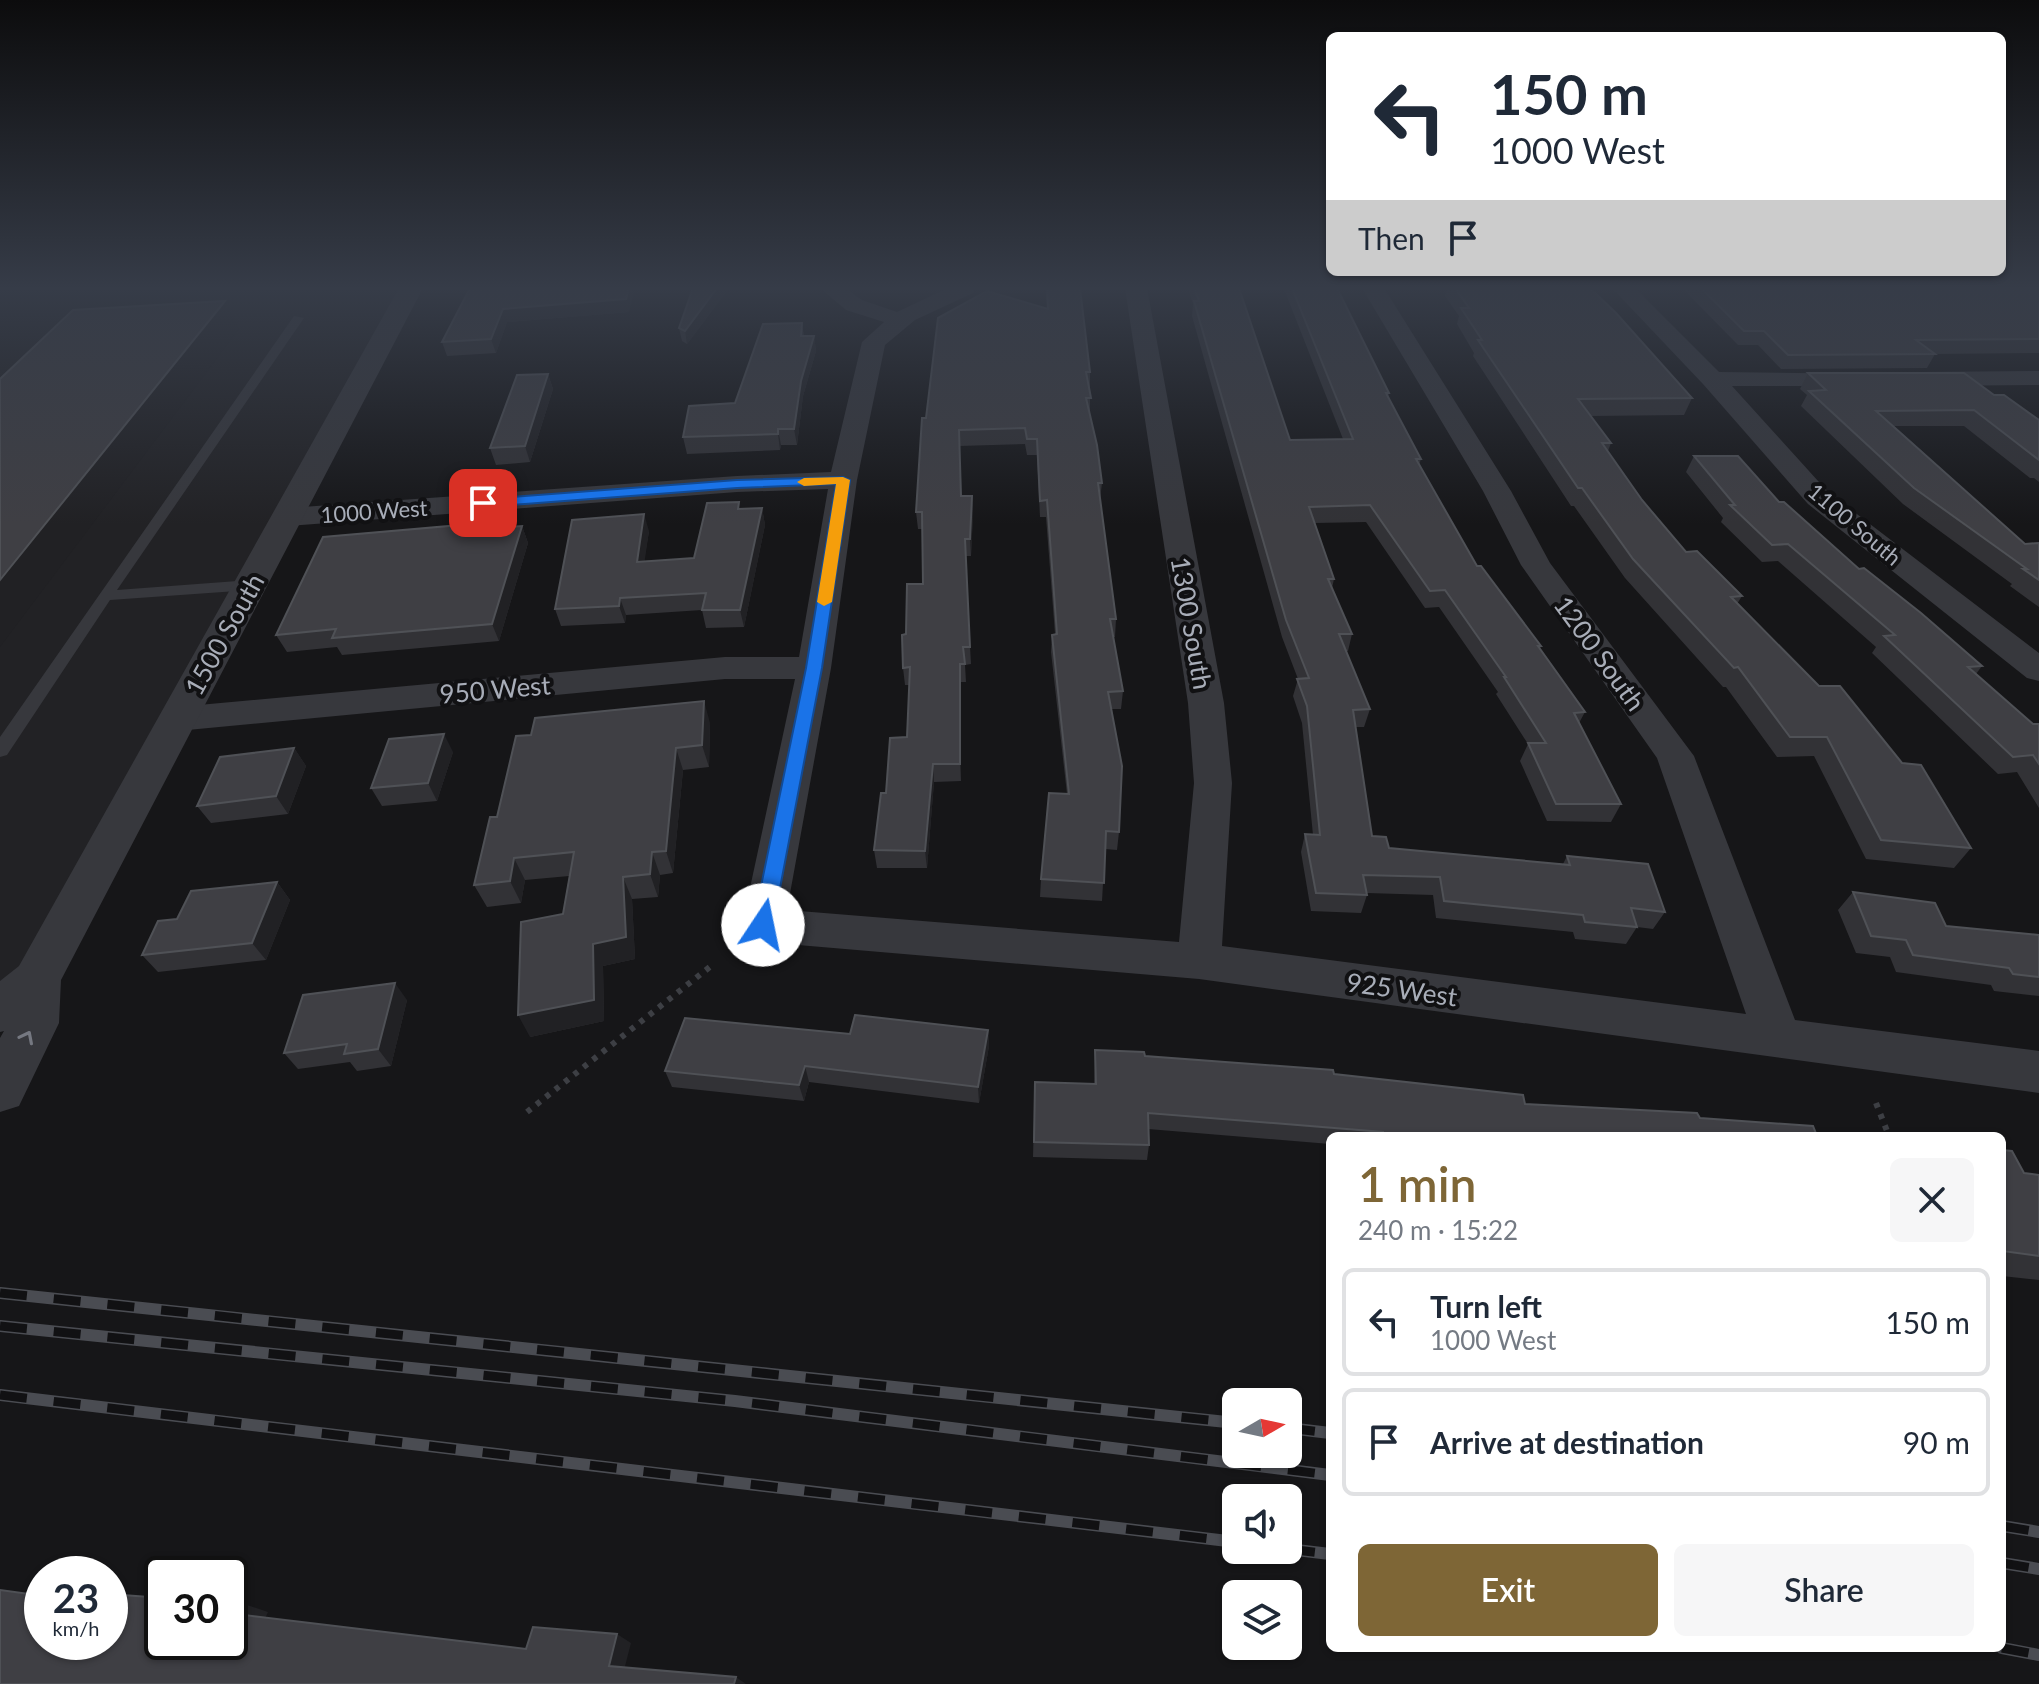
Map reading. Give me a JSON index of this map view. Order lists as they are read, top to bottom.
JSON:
{
  "streets": {
    "street": [
      "1000 West",
      "1100 South",
      "1300 South",
      "1500 South",
      "1200 South",
      "950 West",
      "925 West"
    ]
  },
  "crossings": [
    ["1000 West", "1500 South"],
    ["1300 South", "925 West"],
    ["1500 South", "950 West"],
    ["1200 South", "925 West"],
    ["950 West", "925 West"]
  ],
  "north": "right",
  "page": {
    "turn": ["150 m", "1000 West"],
    "then": "Then",
    "heading": ["1 min", "240 m · 15:22"],
    "list": [
      {
        "name": "Turn left",
        "note": "1000 West",
        "value": "150 m"
      },
      {
        "name": "Arrive at destination",
        "value": "90 m"
      }
    ],
    "buttons": ["Exit", "Share"],
    "speed": "23 km/h",
    "limit": "30"
  }
}
